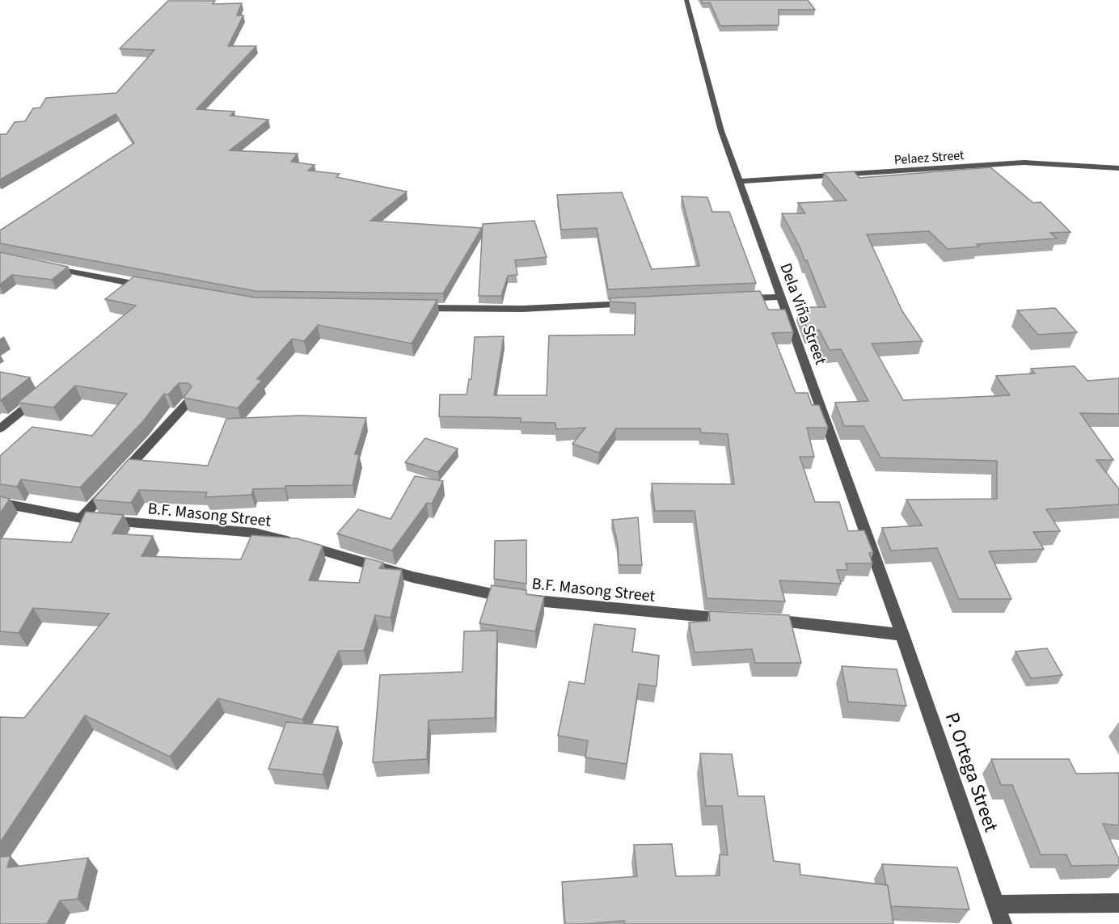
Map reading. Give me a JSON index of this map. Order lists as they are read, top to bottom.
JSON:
{
  "streets": {
    "street": [
      "Pelaez Street",
      "Dela Viña Street",
      "B.F. Masong Street",
      "P. Ortega Street"
    ]
  },
  "crossings": [
    ["Pelaez Street", "Dela Viña Street"],
    ["Dela Viña Street", "P. Ortega Street"]
  ]
}
